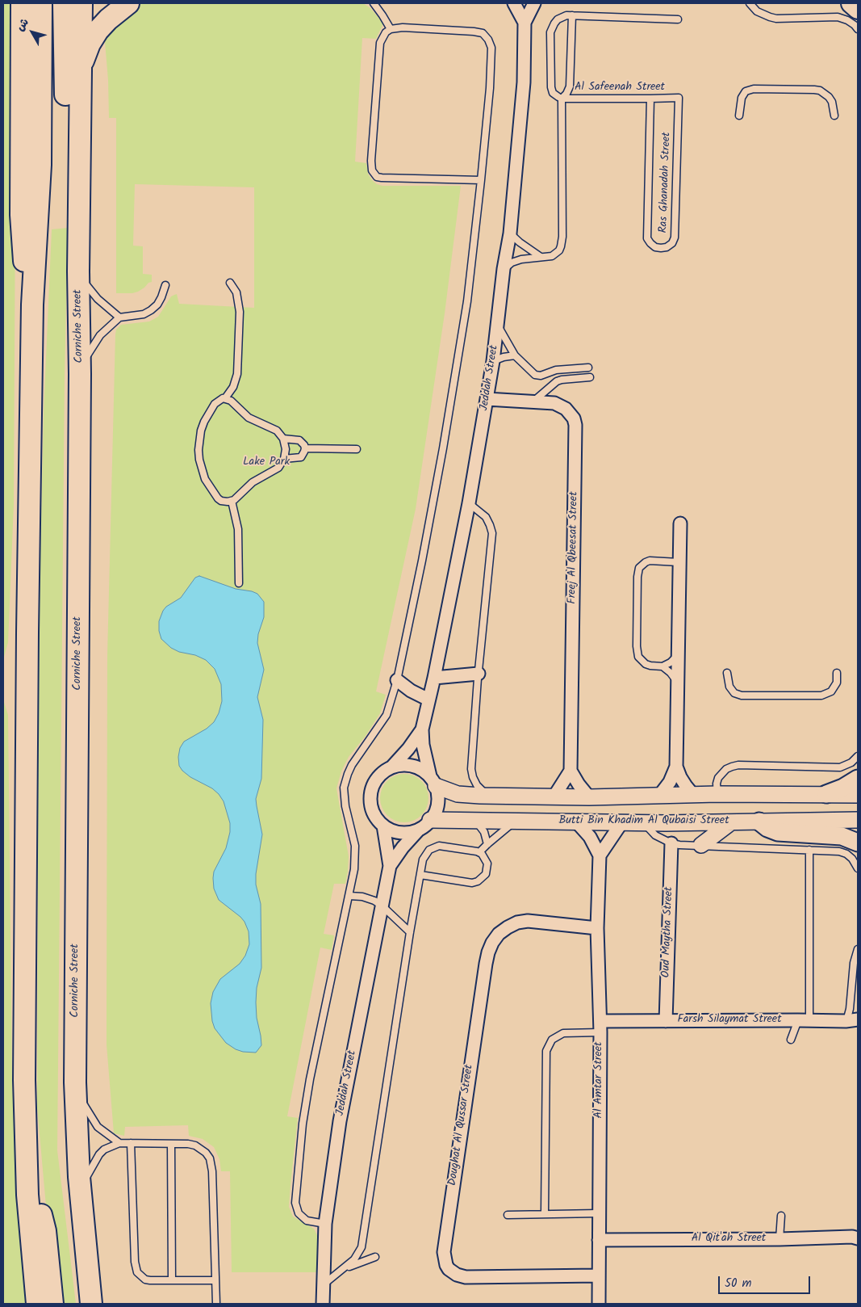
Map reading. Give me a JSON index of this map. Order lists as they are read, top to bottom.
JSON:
{
  "streets": {
    "highway": ["Corniche Street"],
    "street": [
      "Jeddah Street",
      "Freej Al Qbeesat Street",
      "Butti Bin Khadim Al Qubaisi Street",
      "Oud Maytha Street",
      "Farsh Silaymat Street",
      "Al Amtar Street",
      "Doughat Al Qussar Street",
      "Al Qit'ah Street"
    ],
    "lane": ["Al Safeenah Street", "Ras Ghanadah Street"]
  },
  "crossings": [
    ["Al Safeenah Street", "Ras Ghanadah Street"],
    ["Jeddah Street", "Freej Al Qbeesat Street"],
    ["Jeddah Street", "Butti Bin Khadim Al Qubaisi Street"],
    ["Oud Maytha Street", "Farsh Silaymat Street"],
    ["Farsh Silaymat Street", "Al Amtar Street"],
    ["Al Amtar Street", "Doughat Al Qussar Street"],
    ["Al Amtar Street", "Al Qit'ah Street"]
  ],
  "parks": ["Lake Park"],
  "scale_bar": "50 m",
  "north": "top left"
}
